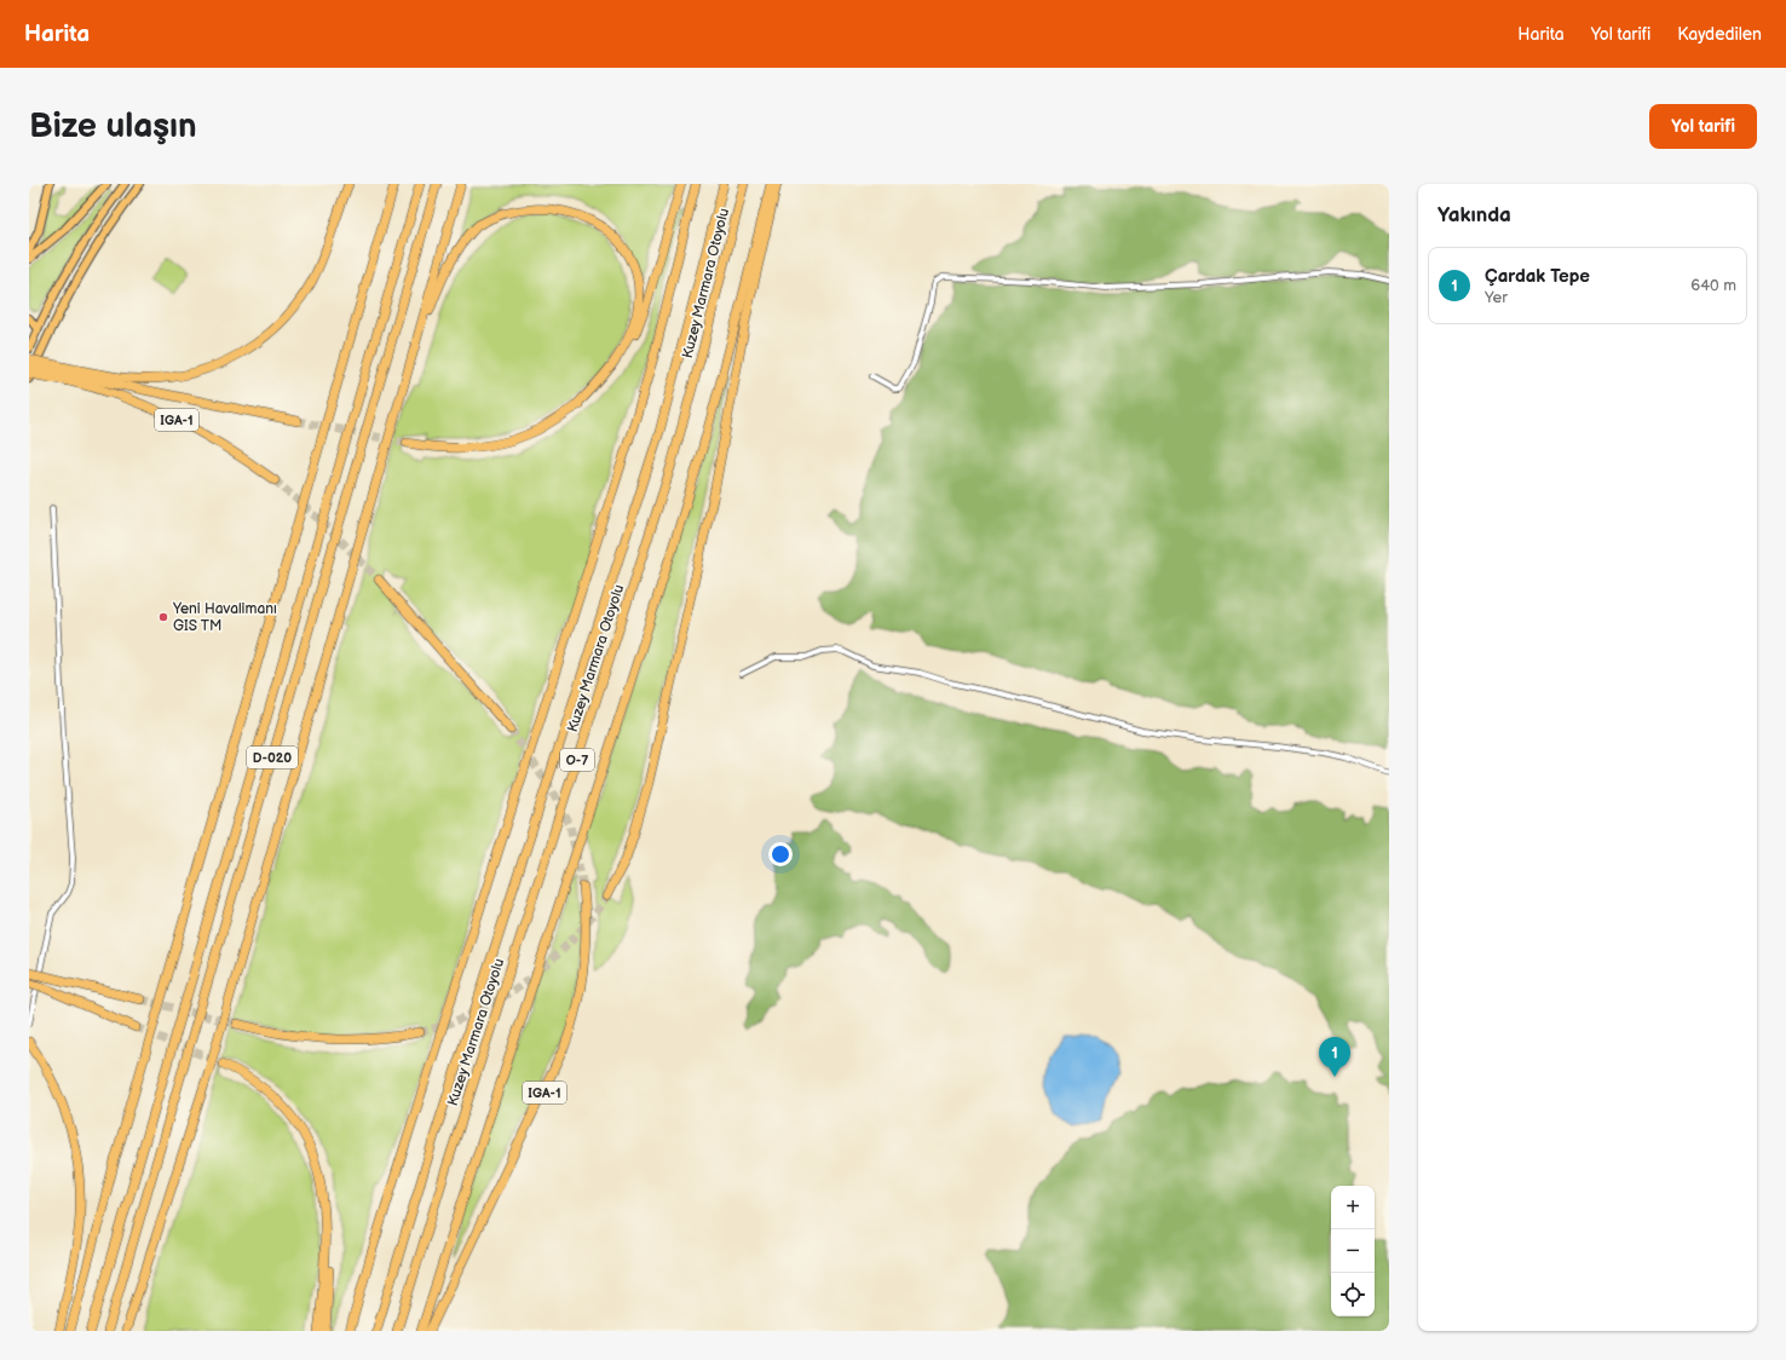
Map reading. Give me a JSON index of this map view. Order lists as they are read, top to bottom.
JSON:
{
  "streets": {
    "highway": [
      "Kuzey Marmara Otoyolu",
      "IGA-1",
      "D-020",
      "O-7"
    ]
  },
  "places": ["Yeni Havalimanı GIS TM"],
  "page": {
    "header": "Harita",
    "nav": ["Harita", "Yol tarifi", "Kaydedilen"],
    "buttons": "Yol tarifi",
    "title": "Bize ulaşın",
    "heading": "Yakında",
    "list": [
      {
        "mark": "1",
        "name": "Çardak Tepe",
        "note": "Yer",
        "value": "640 m"
      }
    ],
    "pins": "1",
    "map_buttons": ["+", "−"]
  }
}
